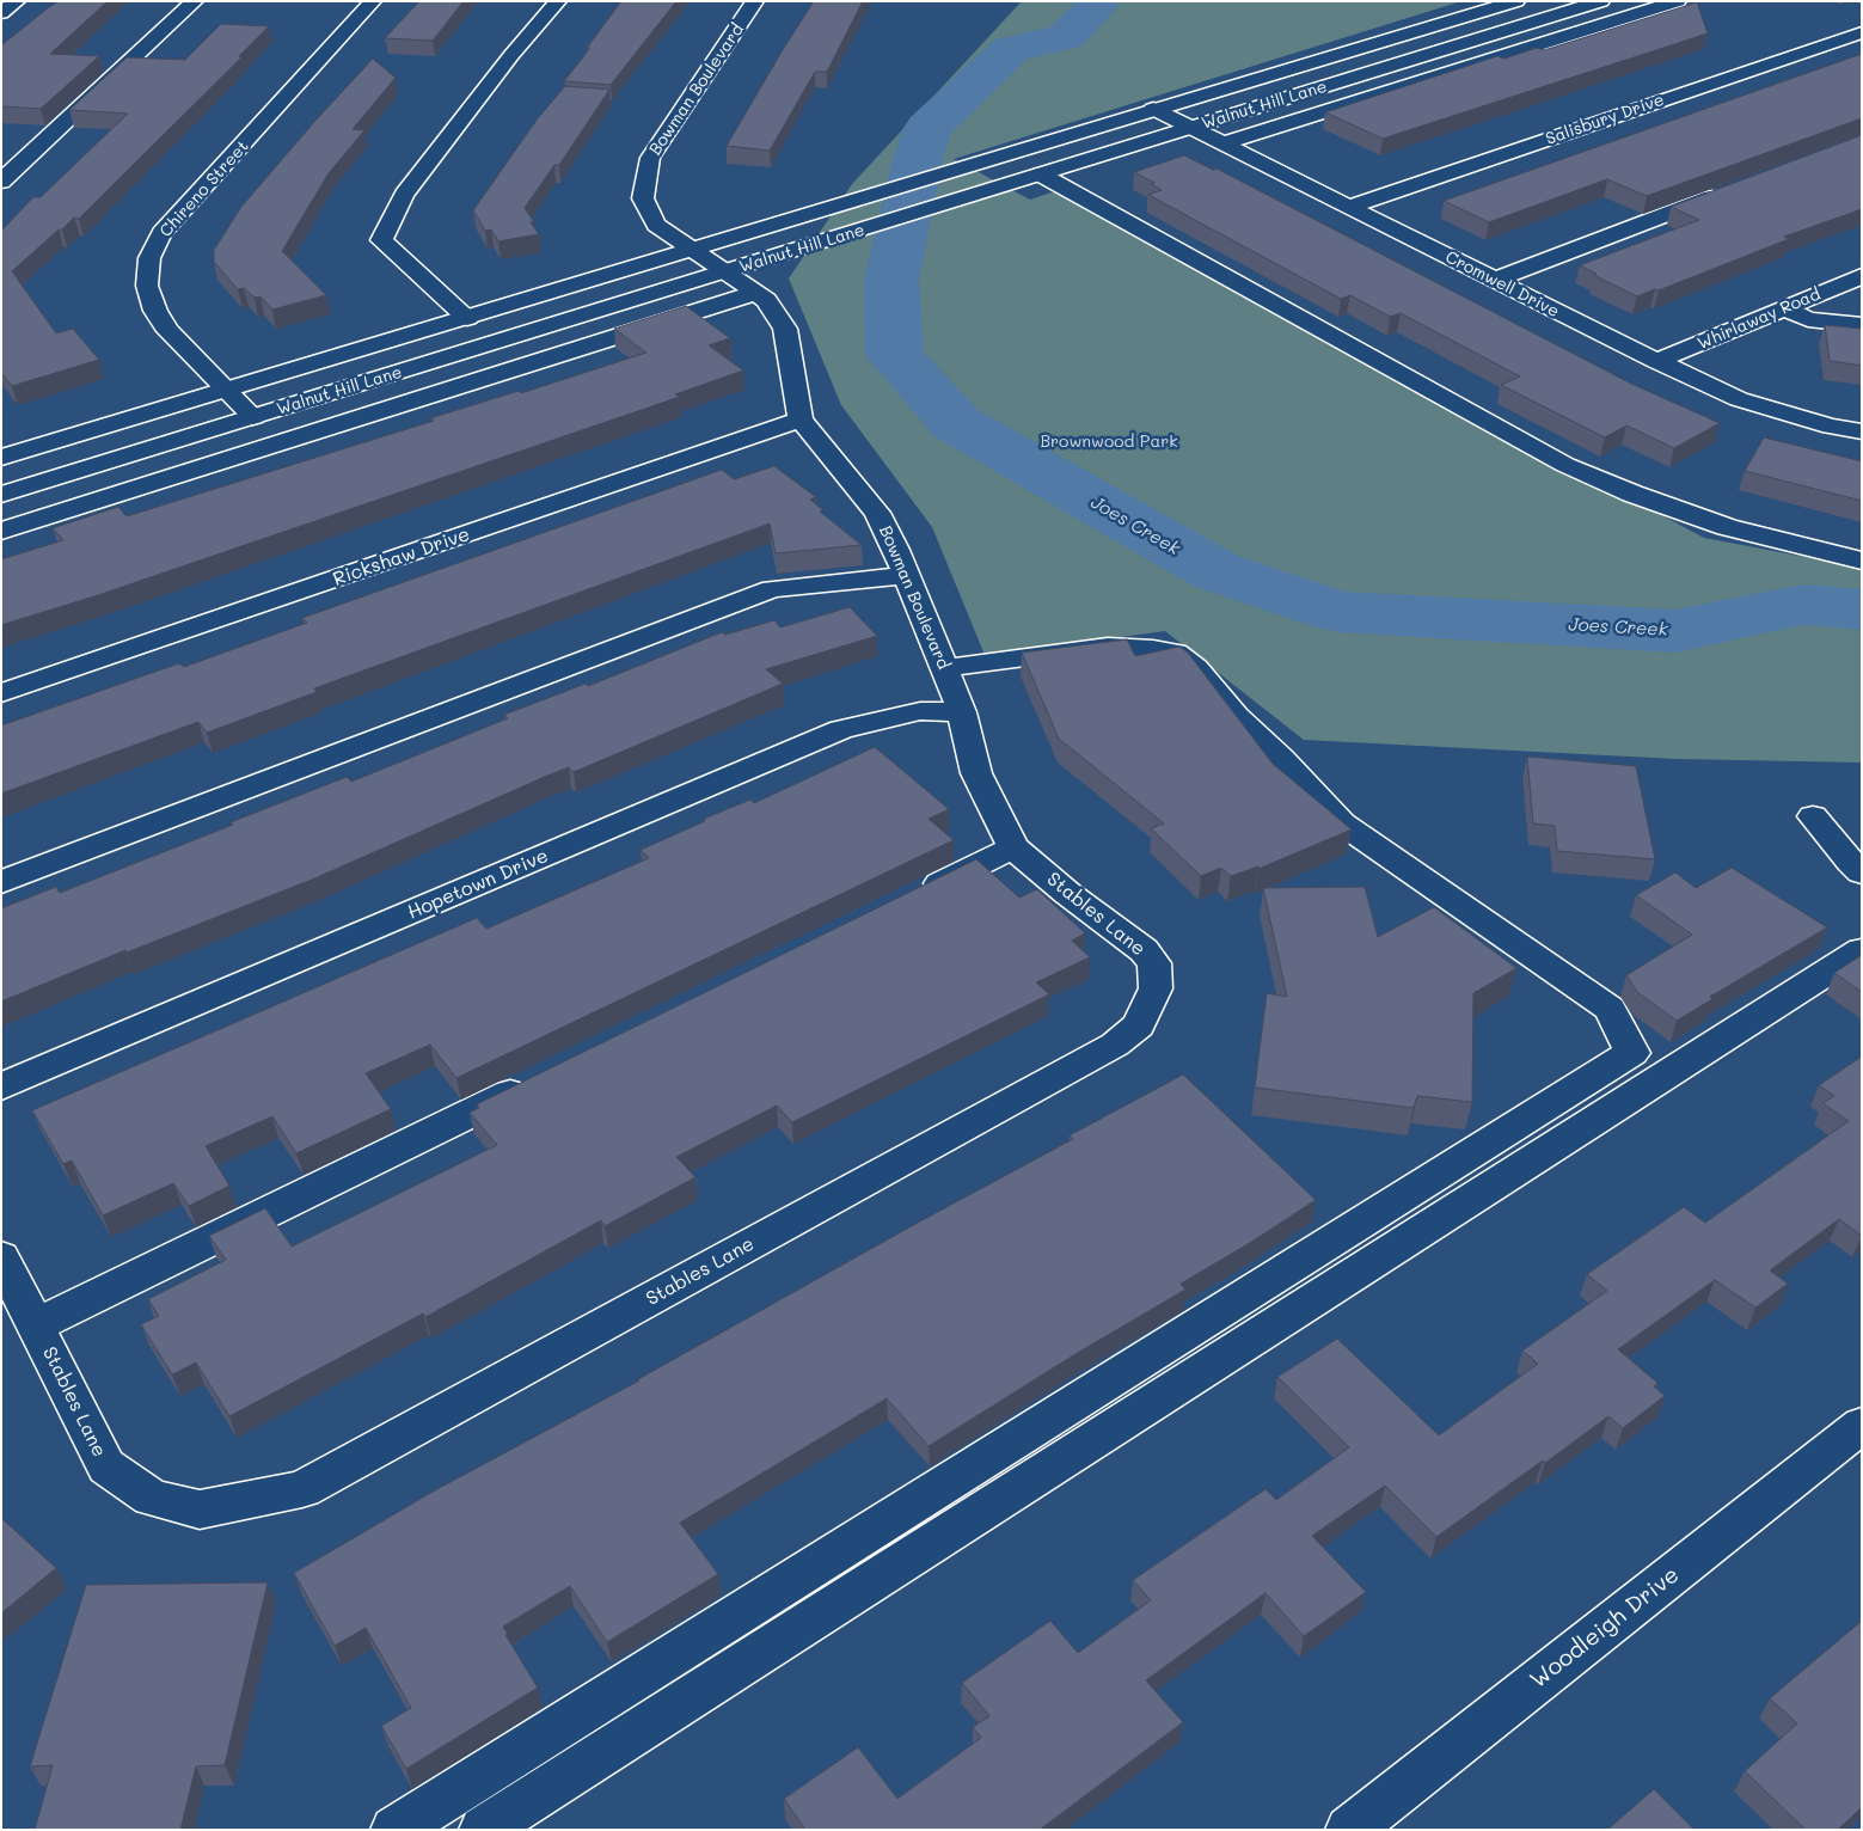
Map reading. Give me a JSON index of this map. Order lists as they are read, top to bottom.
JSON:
{
  "streets": {
    "street": [
      "Bowman Boulevard",
      "Walnut Hill Lane",
      "Salisbury Drive",
      "Chireno Street",
      "Cromwell Drive",
      "Whirlaway Road",
      "Rickshaw Drive",
      "Hopetown Drive",
      "Stables Lane",
      "Woodleigh Drive"
    ]
  },
  "crossings": [
    ["Bowman Boulevard", "Walnut Hill Lane"],
    ["Bowman Boulevard", "Rickshaw Drive"],
    ["Bowman Boulevard", "Hopetown Drive"],
    ["Bowman Boulevard", "Stables Lane"],
    ["Walnut Hill Lane", "Chireno Street"],
    ["Walnut Hill Lane", "Cromwell Drive"],
    ["Salisbury Drive", "Cromwell Drive"],
    ["Cromwell Drive", "Whirlaway Road"],
    ["Hopetown Drive", "Stables Lane"]
  ],
  "water": ["Joes Creek"],
  "parks": ["Brownwood Park"]
}
